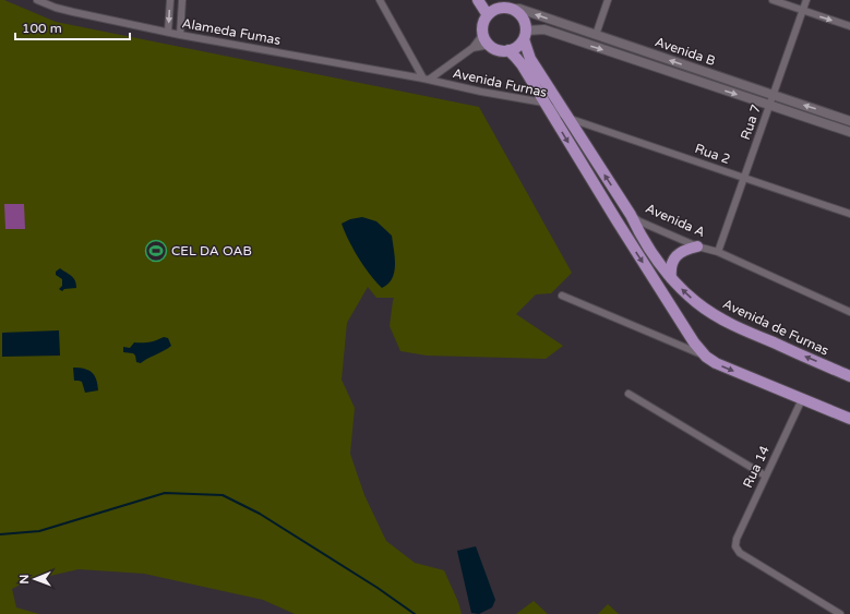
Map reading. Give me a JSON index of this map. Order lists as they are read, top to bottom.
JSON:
{
  "streets": {
    "main road": ["Avenida A", "Avenida de Furnas"],
    "street": [
      "Alameda Fumas",
      "Avenida B",
      "Avenida Furnas",
      "Rua 7",
      "Rua 2",
      "Rua 14"
    ]
  },
  "crossings": [
    ["Alameda Fumas", "Avenida Furnas"],
    ["Avenida B", "Rua 7"],
    ["Avenida B", "Avenida A"],
    ["Avenida Furnas", "Rua 2"],
    ["Avenida Furnas", "Avenida A"],
    ["Rua 7", "Rua 2"],
    ["Rua 7", "Avenida A"],
    ["Rua 2", "Avenida A"],
    ["Avenida A", "Avenida de Furnas"]
  ],
  "places": {
    "sports": ["CEL DA OAB"]
  },
  "scale_bar": "100 m",
  "north": "left"
}
